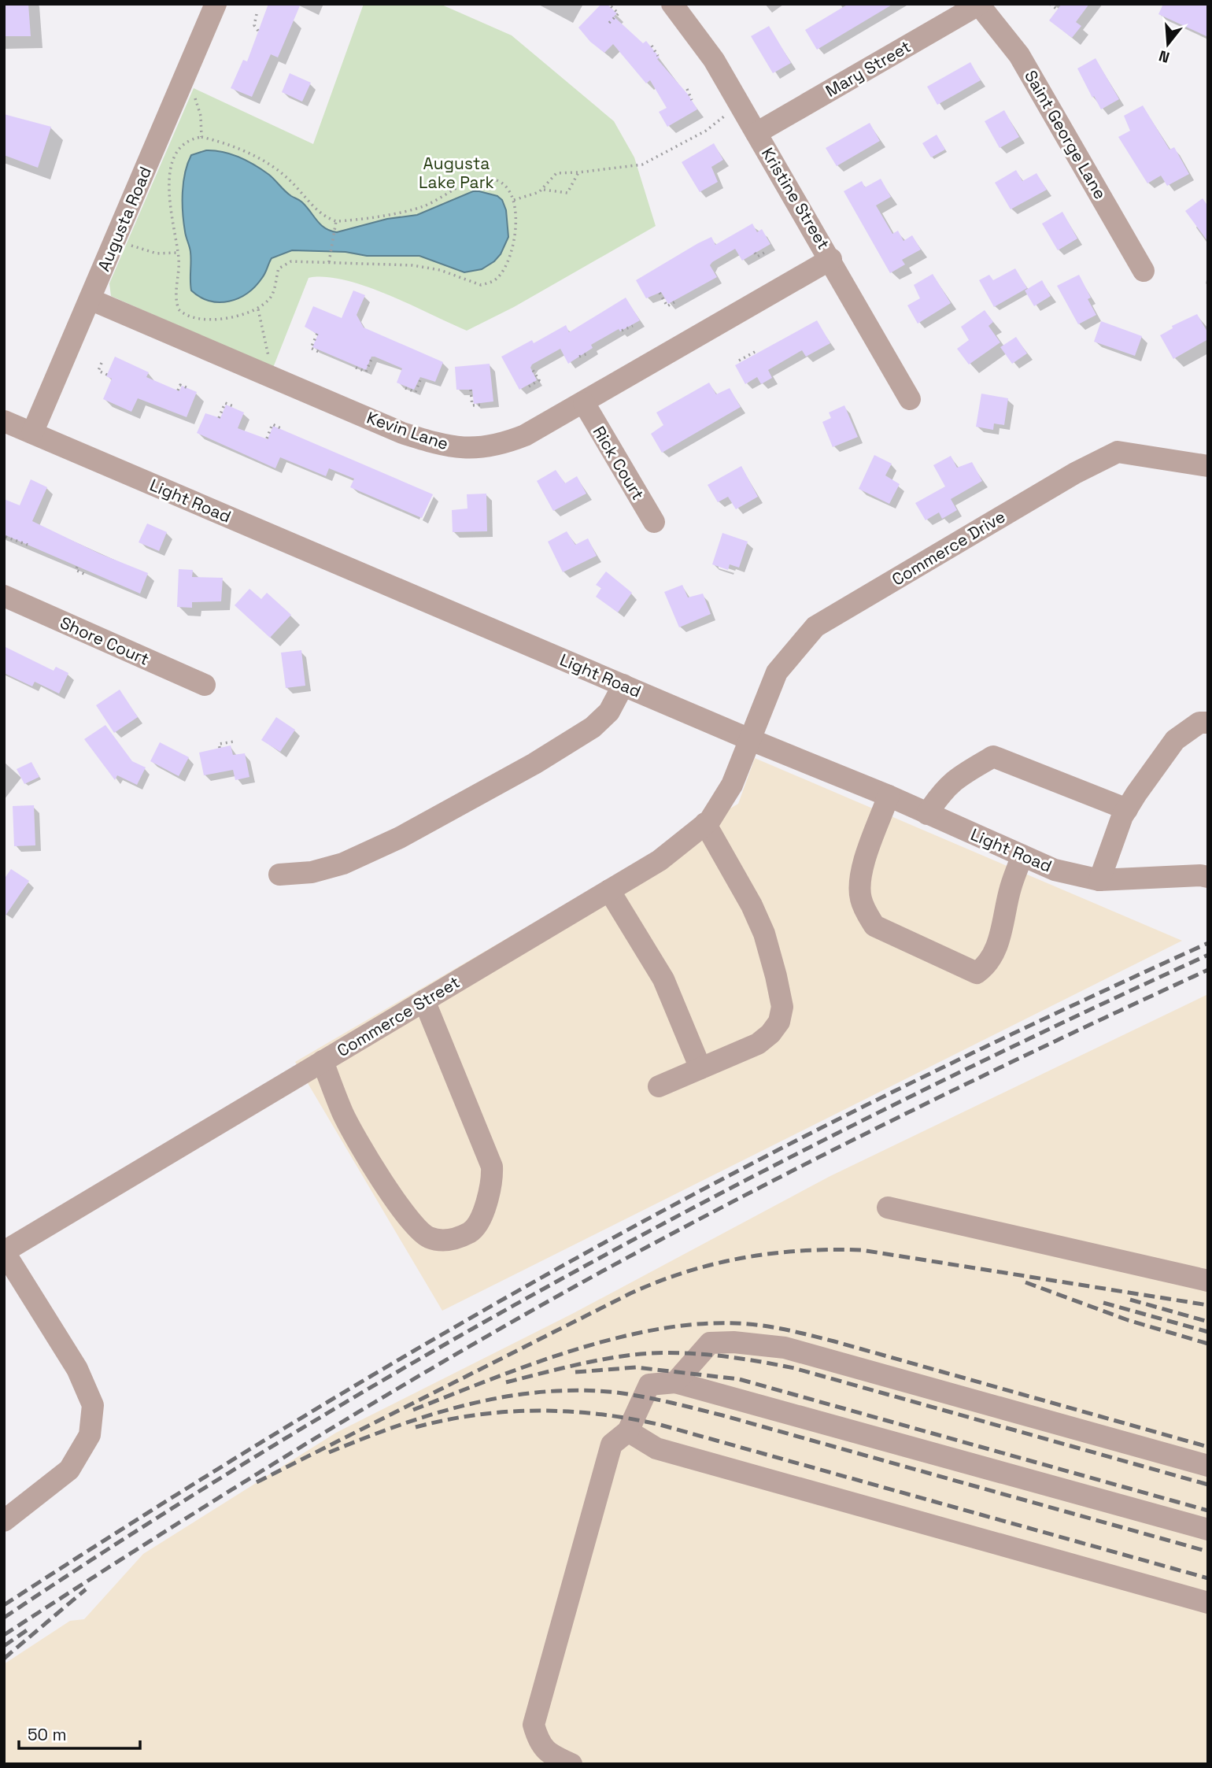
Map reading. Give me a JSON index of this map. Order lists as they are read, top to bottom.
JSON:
{
  "streets": {
    "street": [
      "Mary Street",
      "Saint George Lane",
      "Kristine Street",
      "Augusta Road",
      "Kevin Lane",
      "Rick Court",
      "Light Road",
      "Commerce Drive",
      "Shore Court",
      "Commerce Street"
    ]
  },
  "crossings": [
    ["Mary Street", "Saint George Lane"],
    ["Mary Street", "Kristine Street"],
    ["Kristine Street", "Kevin Lane"],
    ["Augusta Road", "Kevin Lane"],
    ["Augusta Road", "Light Road"],
    ["Kevin Lane", "Rick Court"],
    ["Light Road", "Commerce Drive"],
    ["Light Road", "Commerce Street"],
    ["Commerce Drive", "Commerce Street"]
  ],
  "parks": ["Augusta Lake Park"],
  "scale_bar": "50 m",
  "north": "bottom"
}
